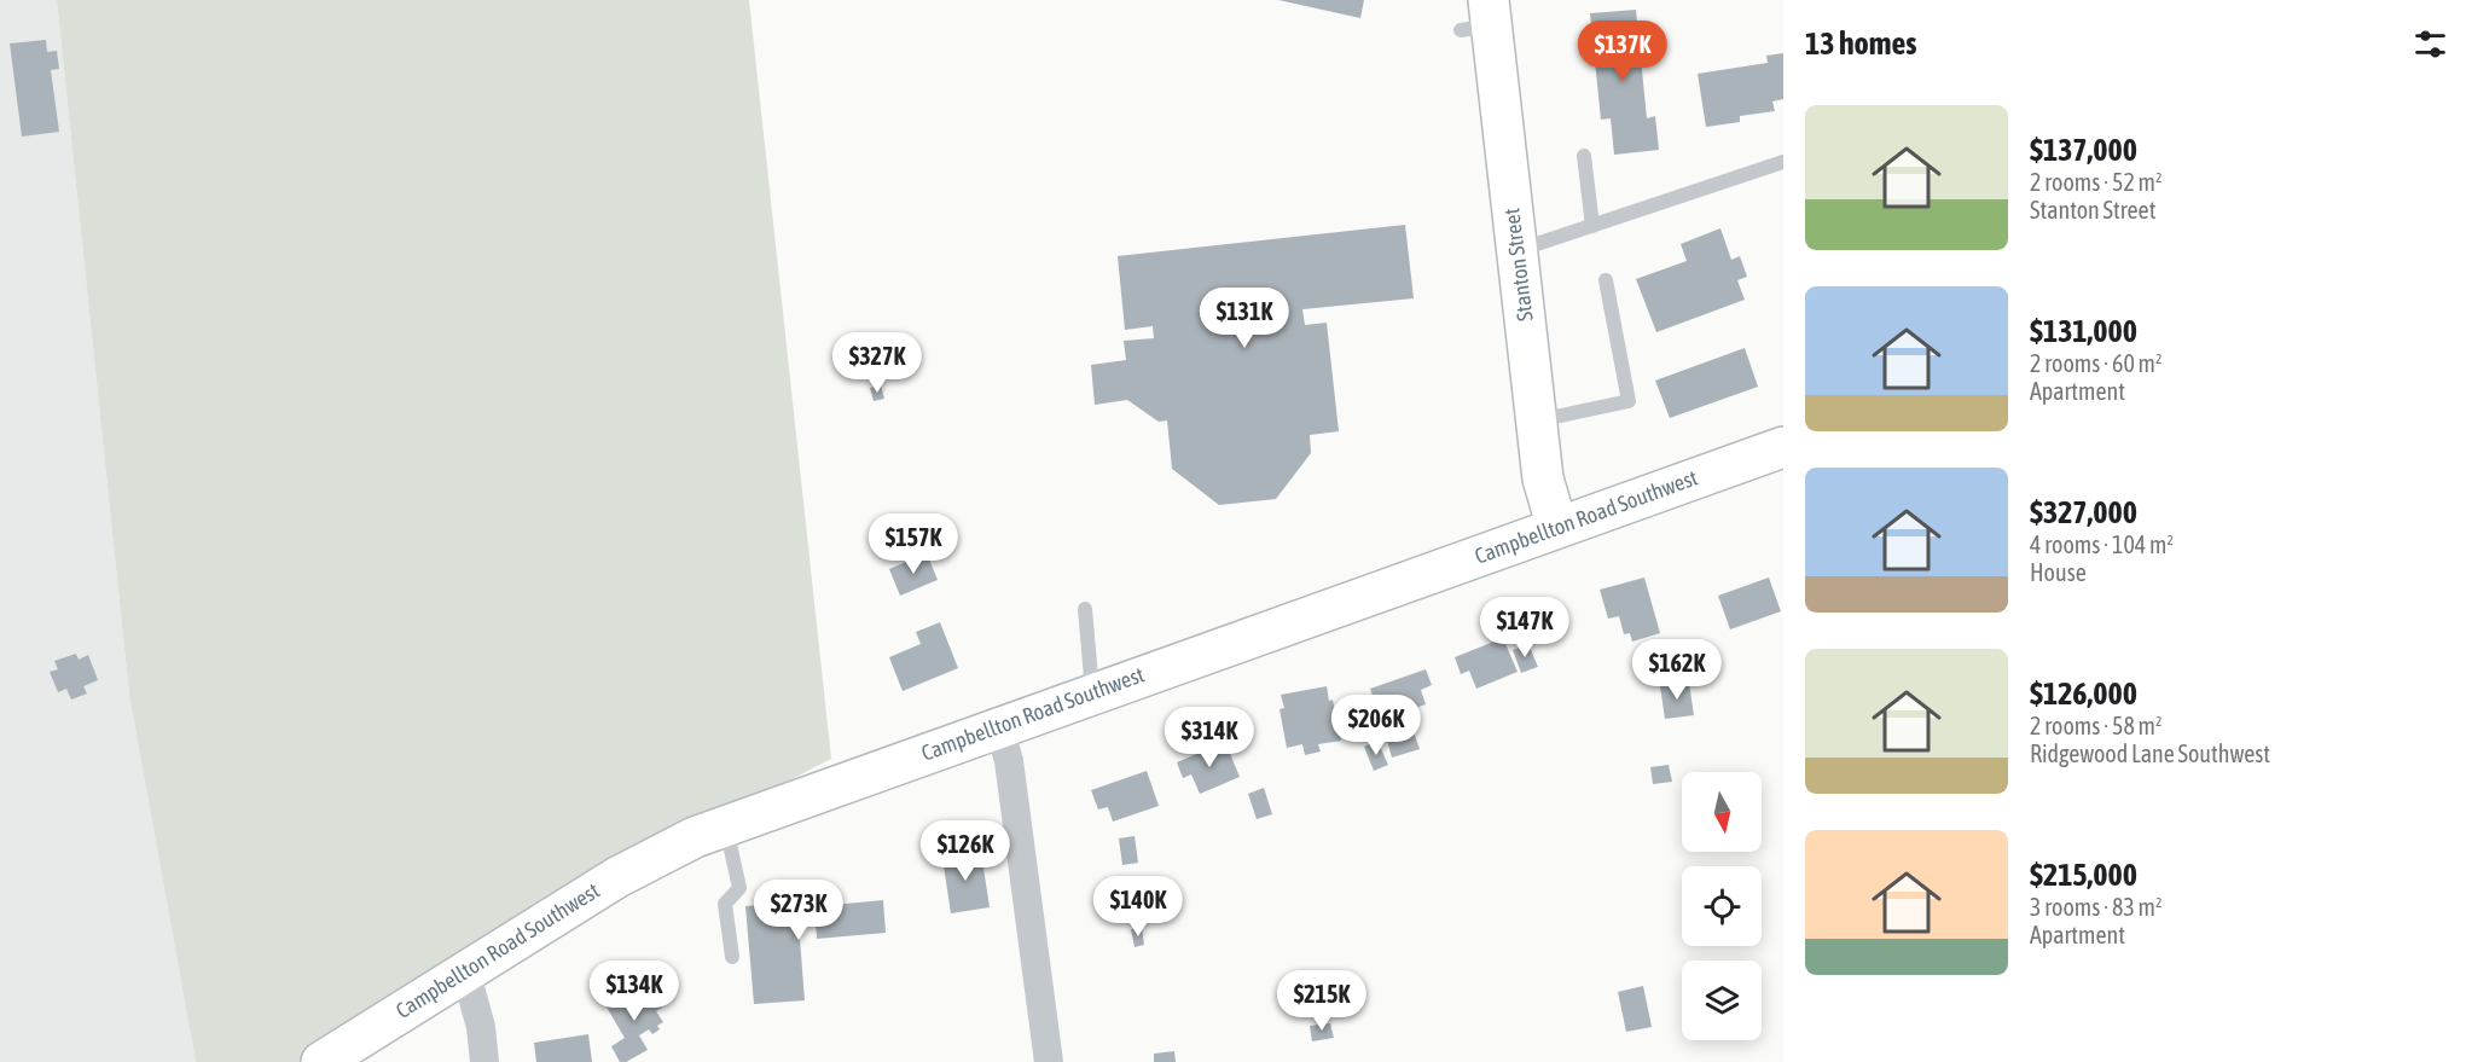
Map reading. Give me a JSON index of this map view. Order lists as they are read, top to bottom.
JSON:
{
  "streets": {
    "main road": ["Stanton Street", "Campbellton Road Southwest"]
  },
  "crossings": [
    ["Stanton Street", "Campbellton Road Southwest"]
  ],
  "north": "bottom",
  "page": {
    "heading": "13 homes",
    "price": [
      "$137K",
      "$131K",
      "$327K",
      "$157K",
      "$147K",
      "$162K",
      "$206K",
      "$314K",
      "$126K",
      "$140K",
      "$273K",
      "$134K",
      "$215K"
    ],
    "list": [
      {
        "name": "$137,000",
        "note": "2 rooms · 52 m² · Stanton Street"
      },
      {
        "name": "$131,000",
        "note": "2 rooms · 60 m² · Apartment"
      },
      {
        "name": "$327,000",
        "note": "4 rooms · 104 m² · House"
      },
      {
        "name": "$126,000",
        "note": "2 rooms · 58 m² · Ridgewood Lane Southwest"
      },
      {
        "name": "$215,000",
        "note": "3 rooms · 83 m² · Apartment"
      }
    ]
  }
}
